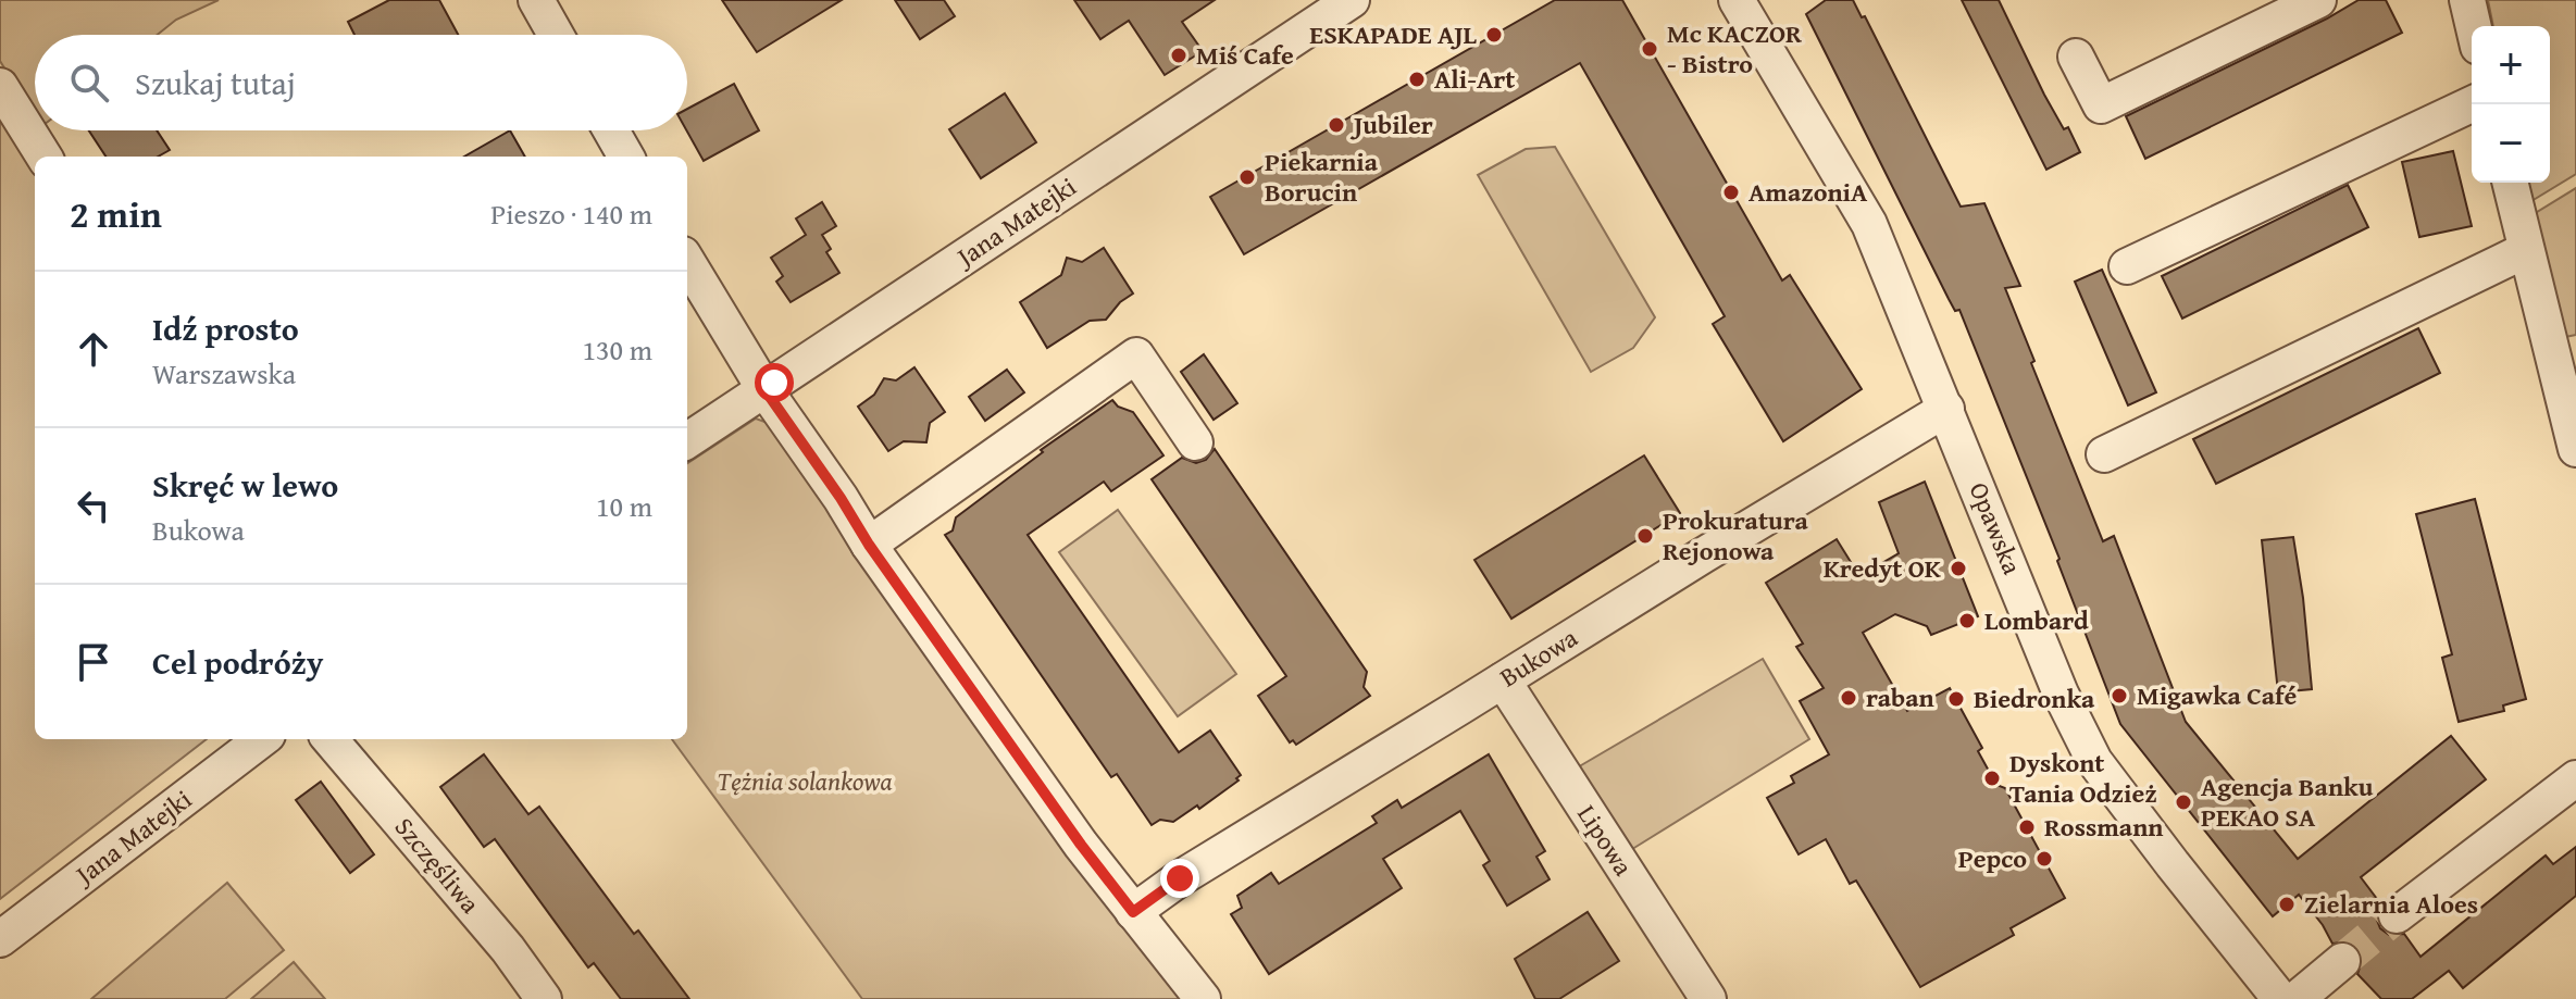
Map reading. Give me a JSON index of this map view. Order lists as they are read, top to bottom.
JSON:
{
  "streets": {
    "street": [
      "Jana Matejki",
      "Opawska",
      "Bukowa",
      "Lipowa",
      "Szczęśliwa"
    ]
  },
  "crossings": [
    ["Opawska", "Bukowa"],
    ["Bukowa", "Lipowa"]
  ],
  "parks": ["Tężnia solankowa"],
  "places": [
    "ESKAPADE AJL",
    "Mc KACZOR - Bistro",
    "Miś Cafe",
    "Ali-Art",
    "Jubiler",
    "Piekarnia Borucin",
    "AmazoniA",
    "Prokuratura Rejonowa",
    "Kredyt OK",
    "Lombard",
    "Migawka Café",
    "raban",
    "Biedronka",
    "Dyskont Tania Odzież",
    "Agencja Banku PEKAO SA",
    "Rossmann",
    "Pepco",
    "Zielarnia Aloes"
  ],
  "page": {
    "map_buttons": ["+", "−"],
    "search": "Szukaj tutaj",
    "heading": ["2 min", "Pieszo · 140 m"],
    "list": [
      ["Idź prosto", "Warszawska", "130 m"],
      ["Skręć w lewo", "Bukowa", "10 m"],
      "Cel podróży"
    ]
  }
}
